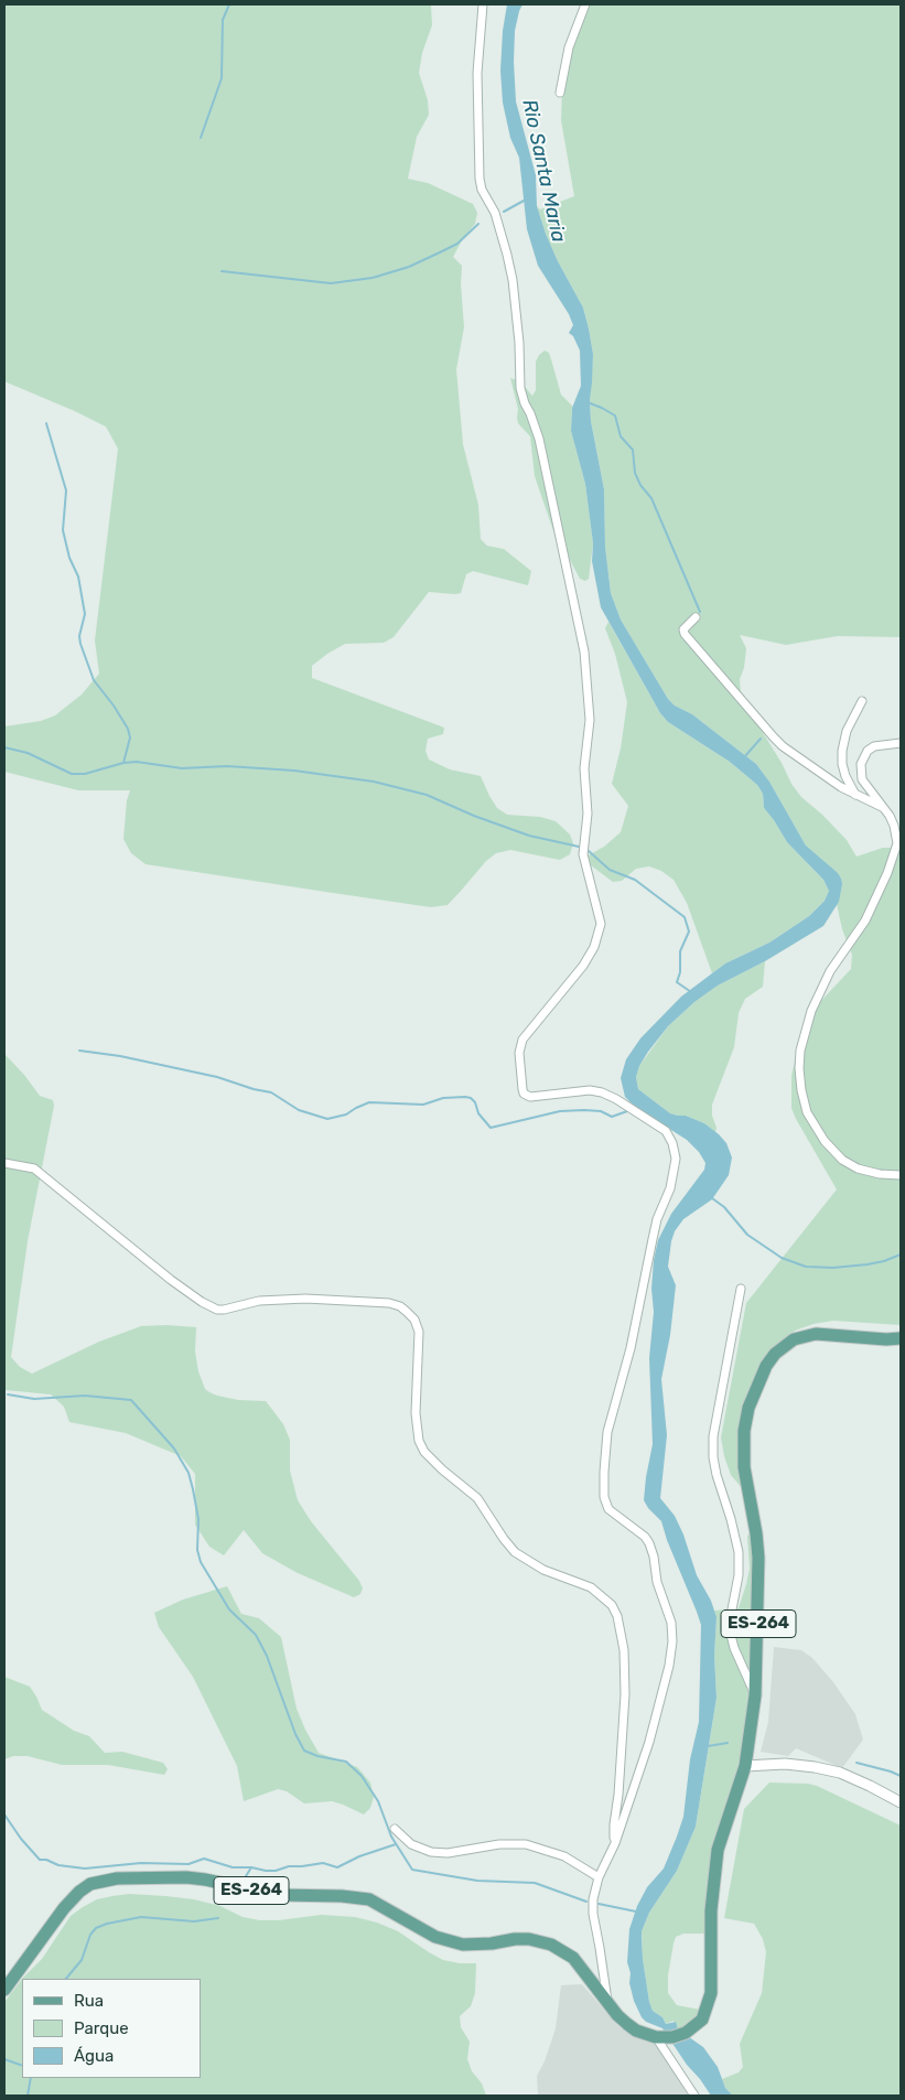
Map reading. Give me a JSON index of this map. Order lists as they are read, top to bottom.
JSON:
{
  "streets": {
    "main road": ["ES-264"]
  },
  "water": ["Rio Santa Maria"],
  "legend": ["Rua", "Parque", "Água"]
}
